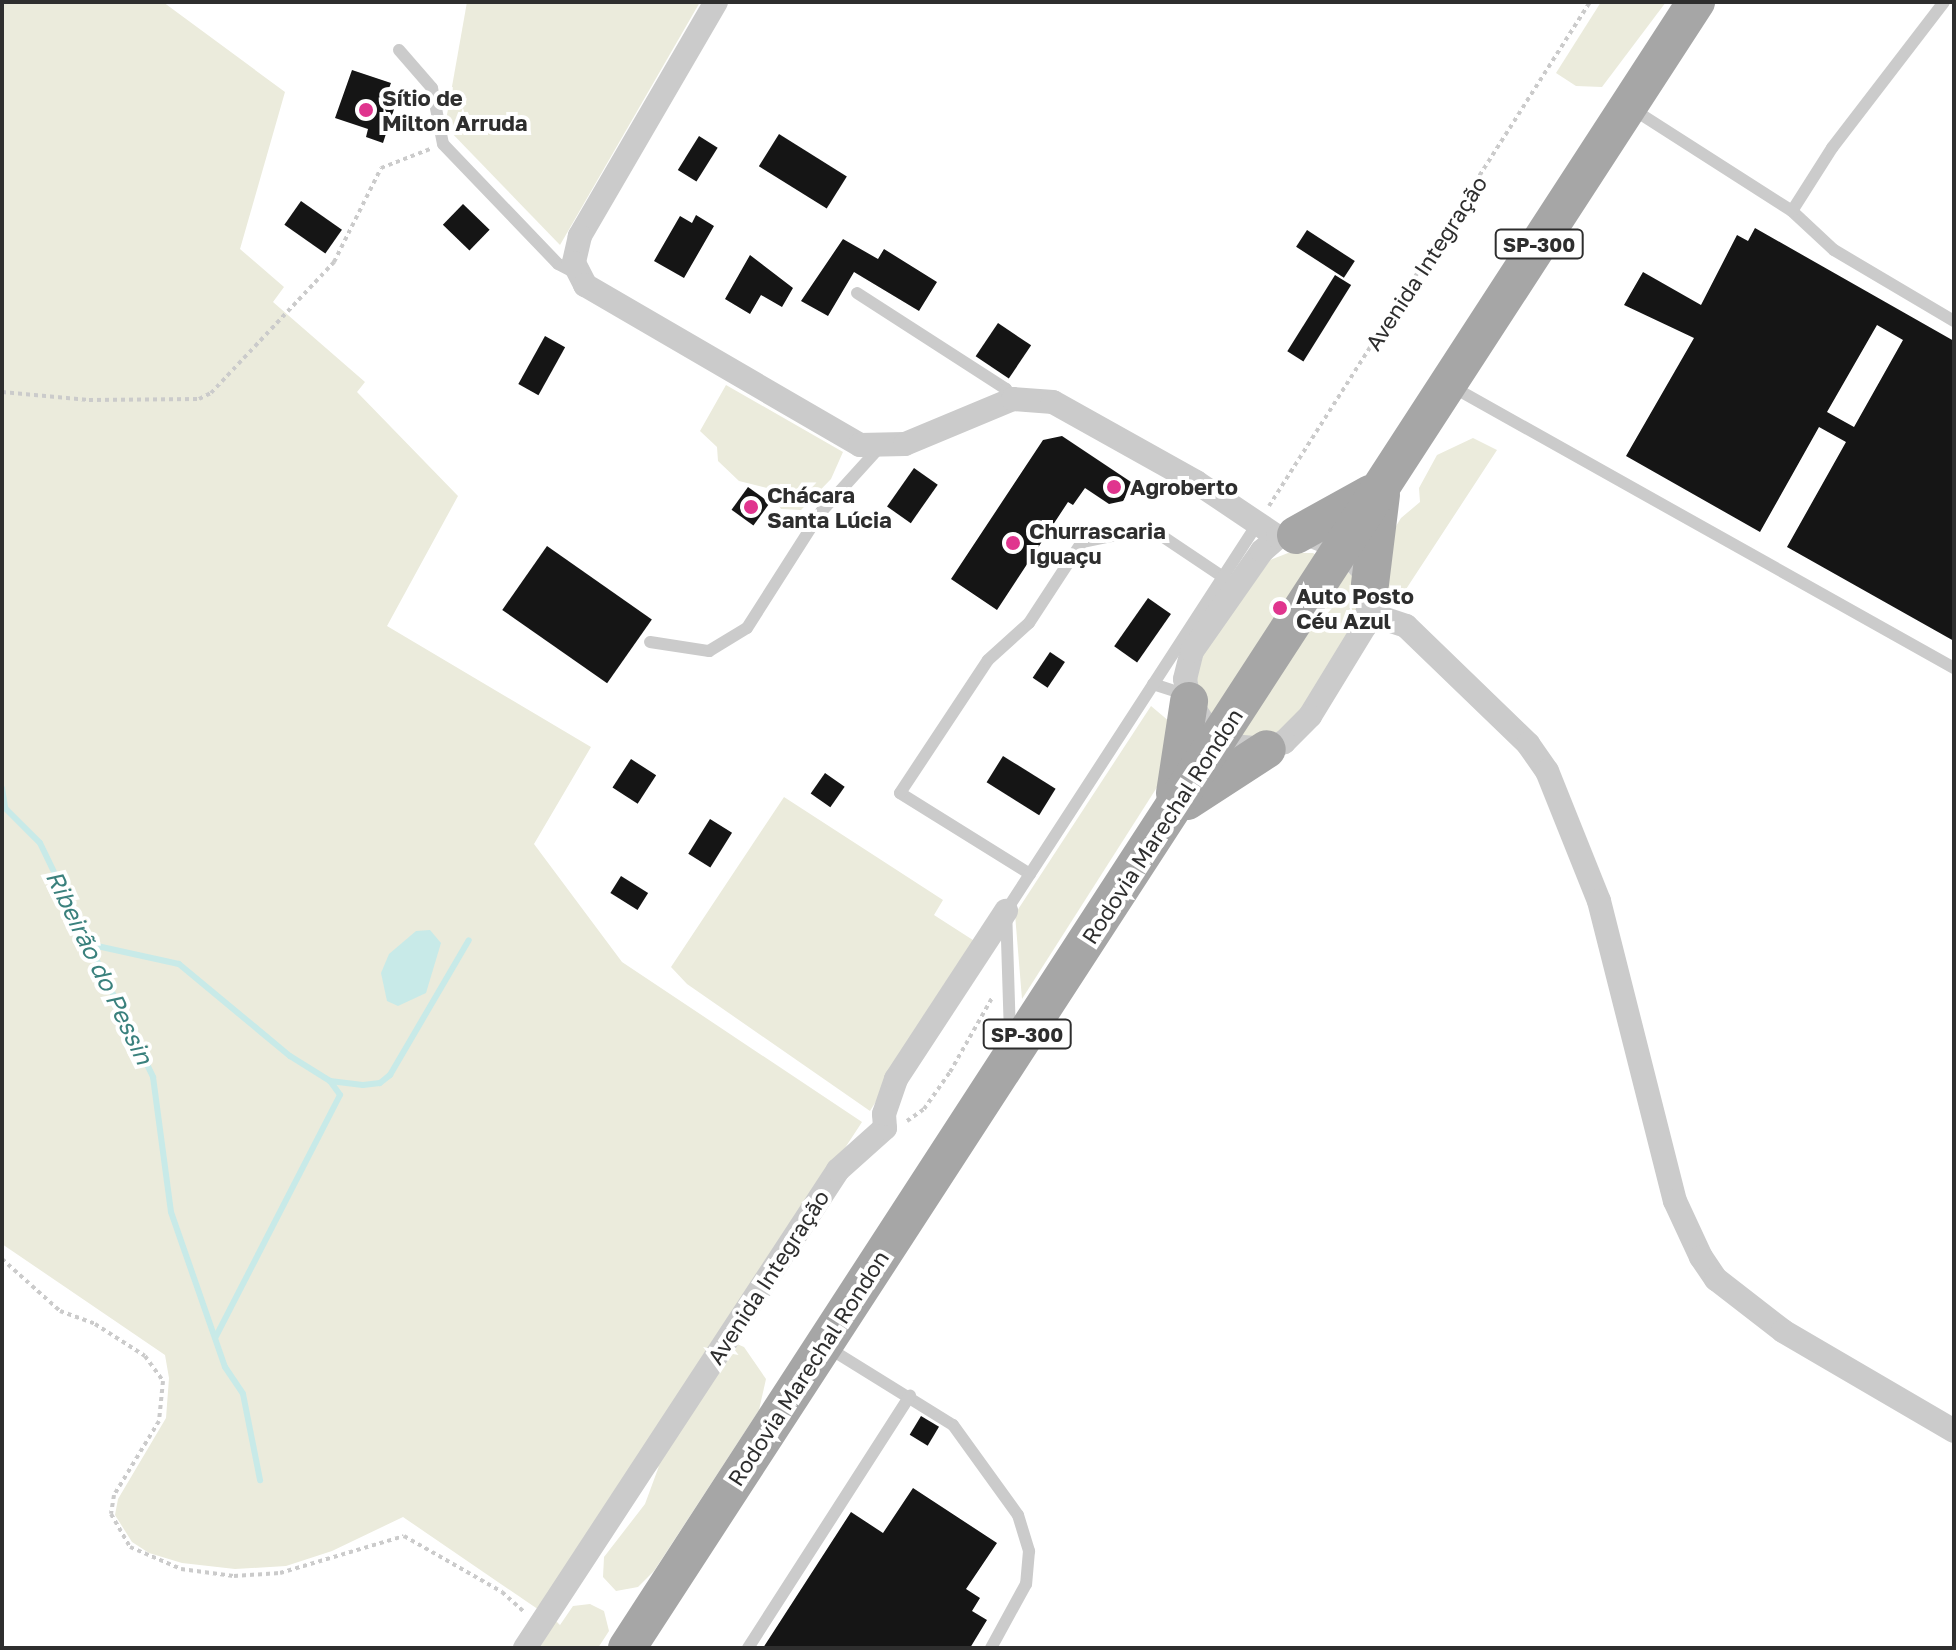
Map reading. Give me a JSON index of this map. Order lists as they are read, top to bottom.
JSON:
{
  "streets": {
    "main road": ["SP-300", "Rodovia Marechal Rondon"],
    "street": ["Avenida Integração"]
  },
  "water": ["Ribeirão do Pessin"],
  "places": [
    "Sítio de Milton Arruda",
    "Agroberto",
    "Chácara Santa Lúcia",
    "Churrascaria Iguaçu",
    "Auto Posto Céu Azul"
  ]
}
